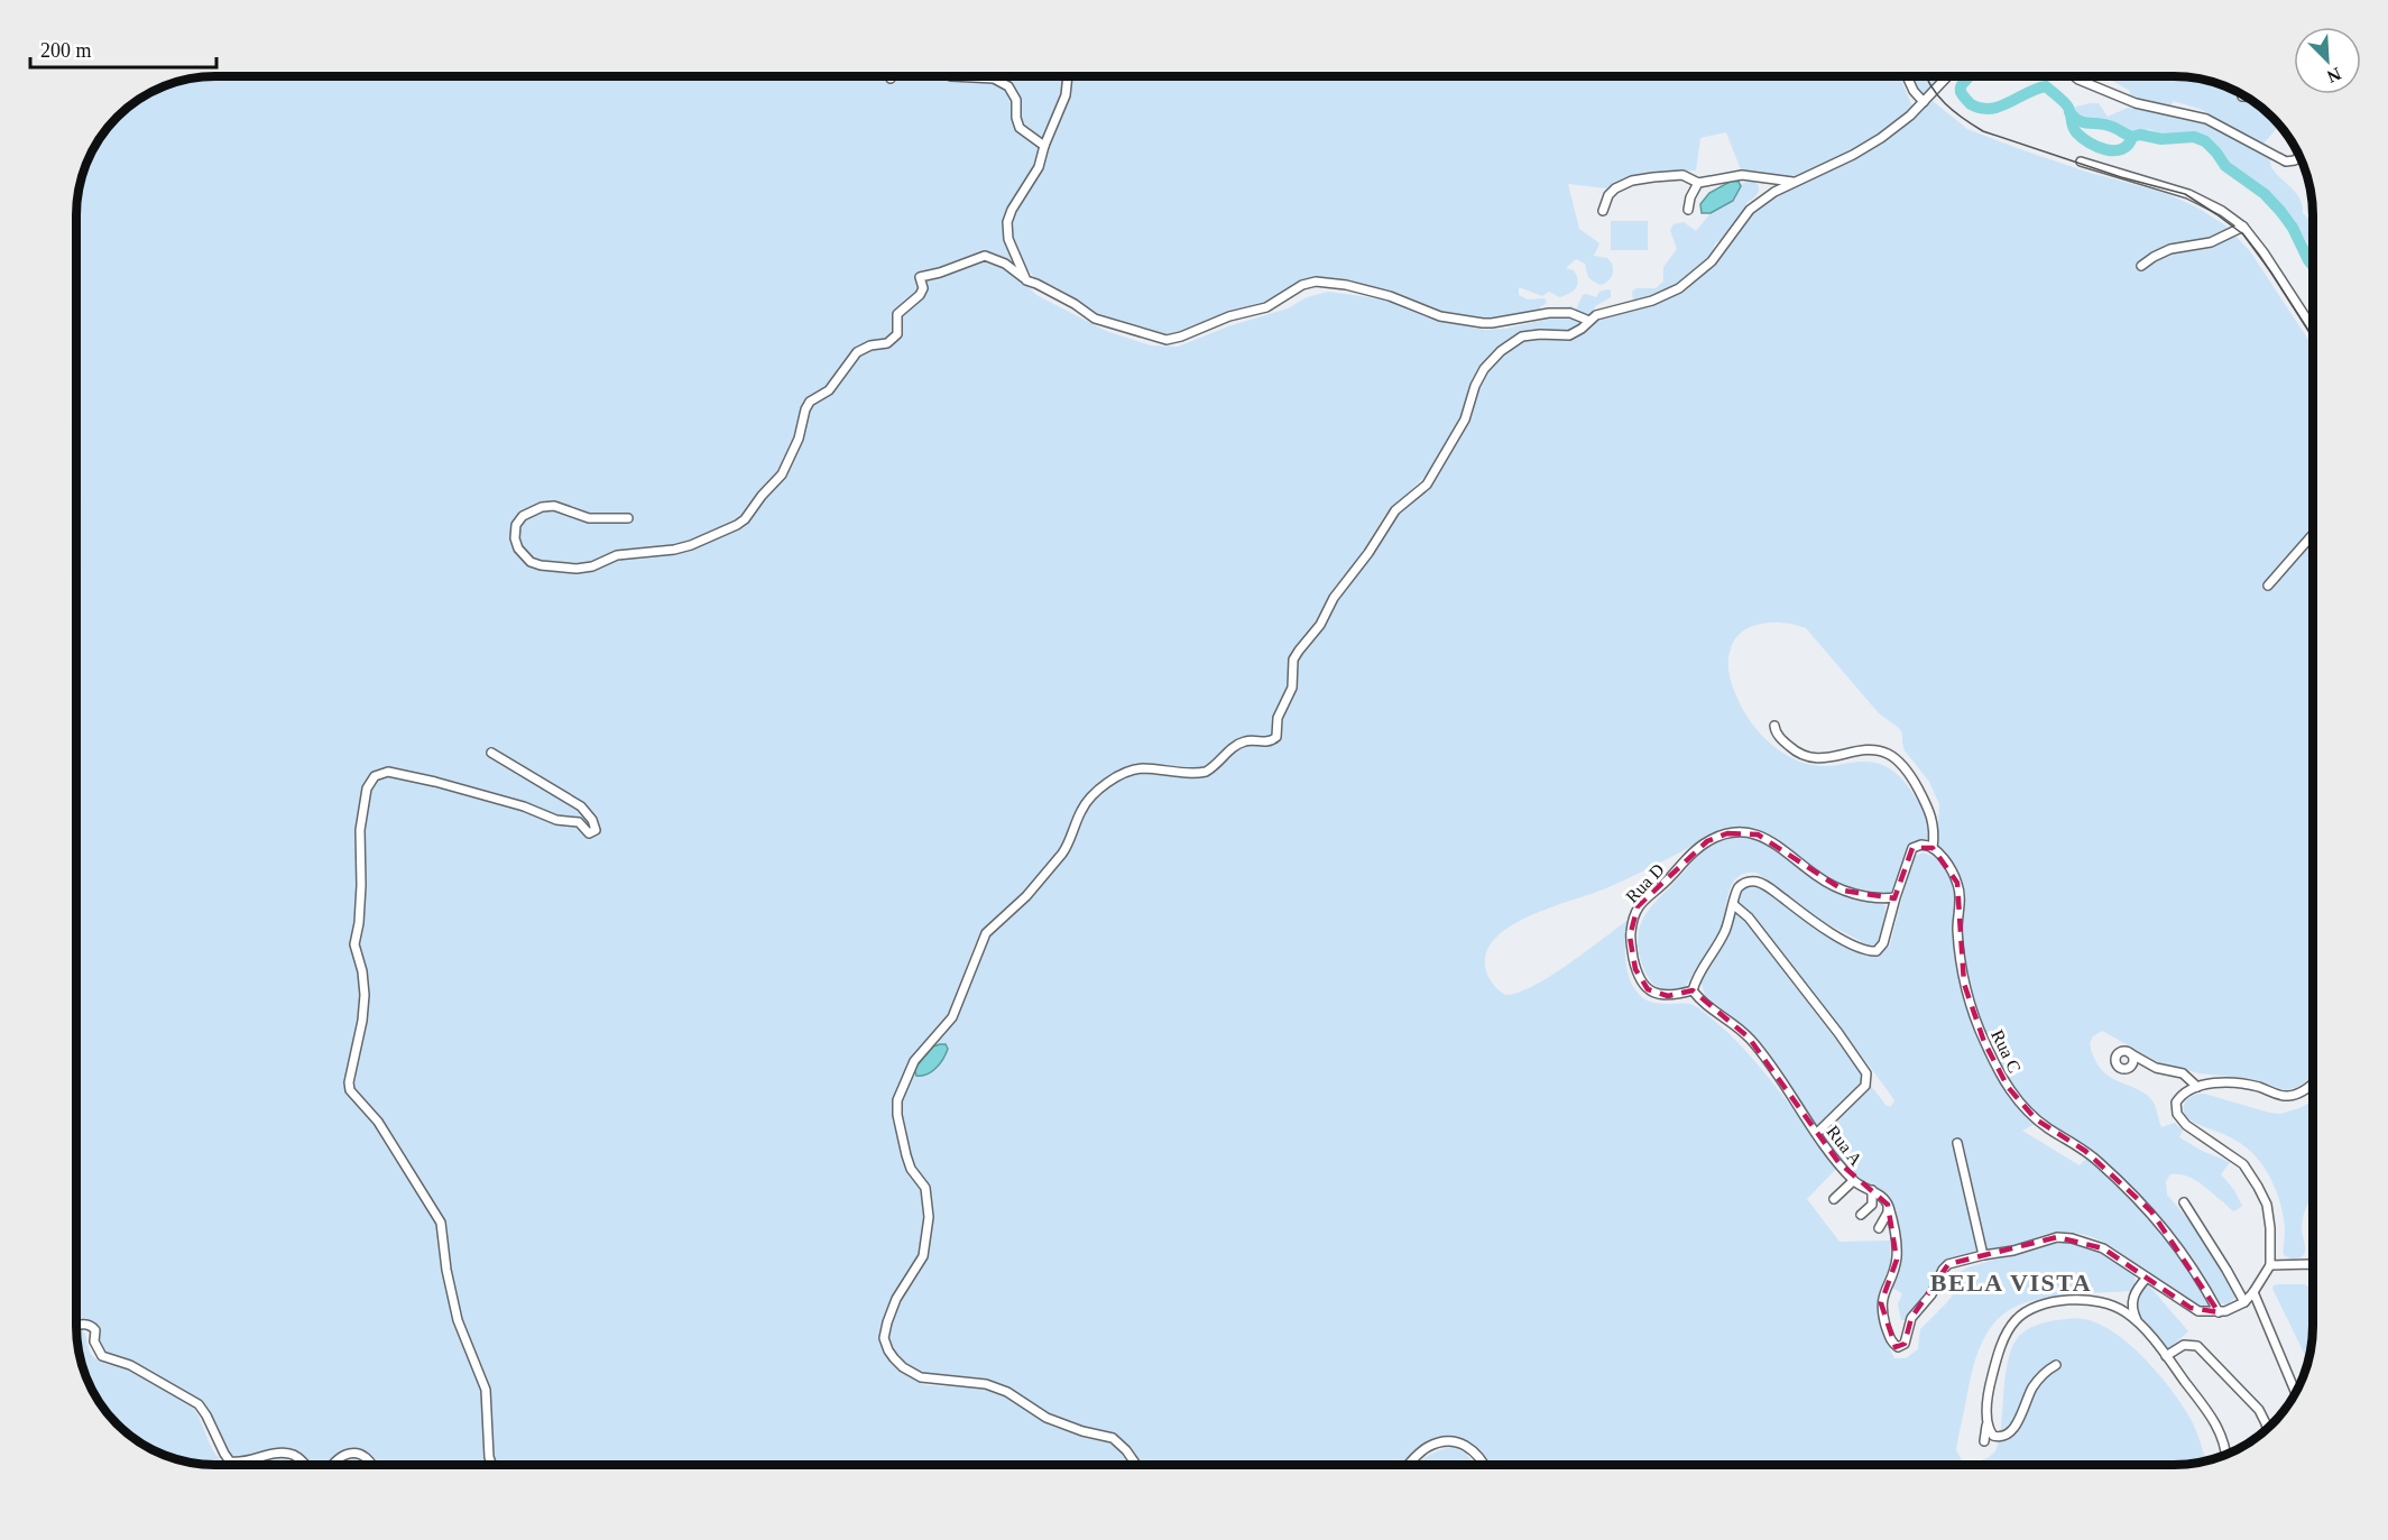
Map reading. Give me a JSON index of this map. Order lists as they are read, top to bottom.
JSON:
{
  "streets": {
    "street": ["Rua D", "Rua C", "Rua A"]
  },
  "crossings": [
    ["Rua D", "Rua A"]
  ],
  "districts": ["BELA VISTA"],
  "scale_bar": "200 m",
  "north": "bottom right"
}
